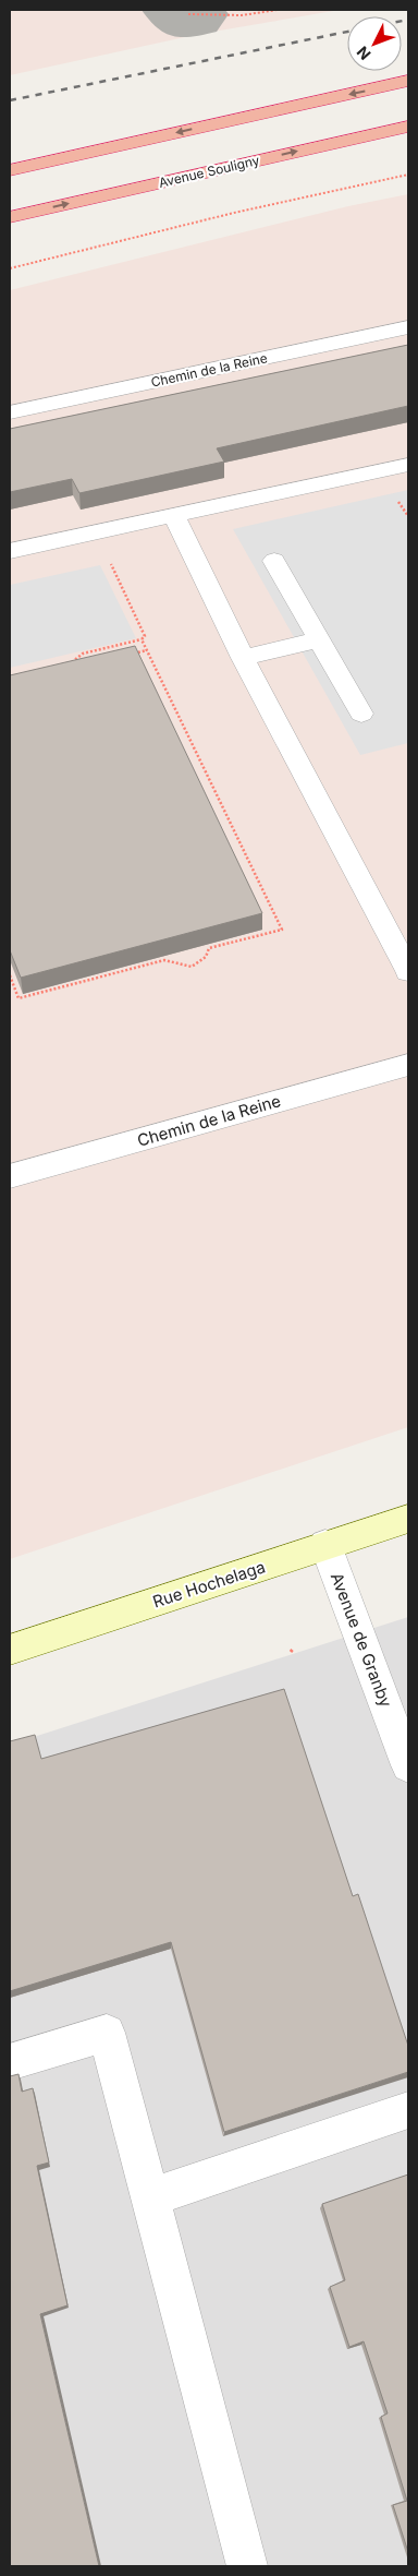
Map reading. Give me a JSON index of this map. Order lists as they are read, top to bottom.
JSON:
{
  "streets": {
    "highway": ["Avenue Souligny"],
    "main road": ["Rue Hochelaga"],
    "street": ["Chemin de la Reine", "Avenue de Granby"]
  },
  "crossings": [
    ["Rue Hochelaga", "Avenue de Granby"]
  ],
  "north": "bottom left"
}
